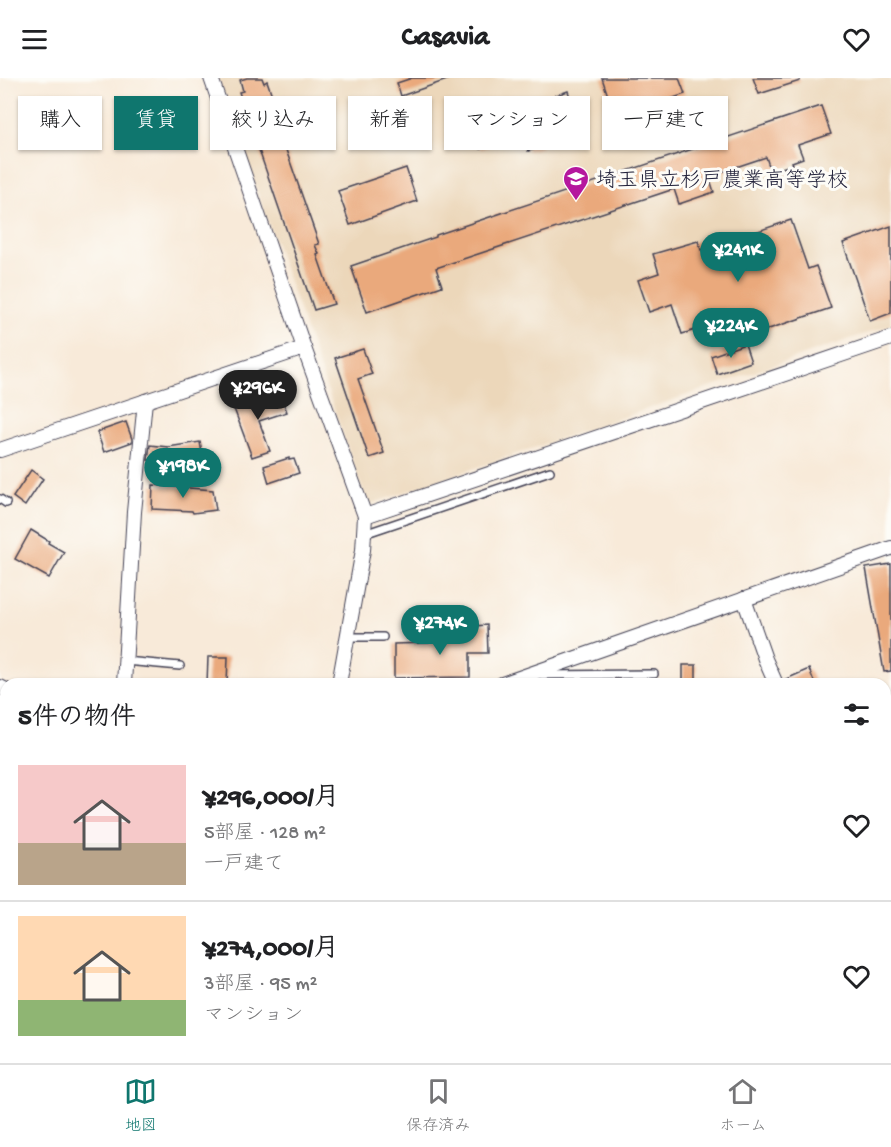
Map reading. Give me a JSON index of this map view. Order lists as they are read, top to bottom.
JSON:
{
  "places": {
    "school or university": ["埼玉県立杉戸農業高等学校"]
  },
  "page": {
    "header": "Casavia",
    "chip": [
      "購入",
      "賃貸",
      "絞り込み",
      "新着",
      "マンション",
      "一戸建て"
    ],
    "price": [
      "¥241K",
      "¥224K",
      "¥296K",
      "¥198K",
      "¥274K"
    ],
    "heading": "5件の物件",
    "list": [
      {
        "name": "¥296,000/月",
        "note": "5部屋 · 128 m² · 一戸建て"
      },
      {
        "name": "¥274,000/月",
        "note": "3部屋 · 95 m² · マンション"
      }
    ],
    "tabs": ["地図", "保存済み", "ホーム"]
  }
}
